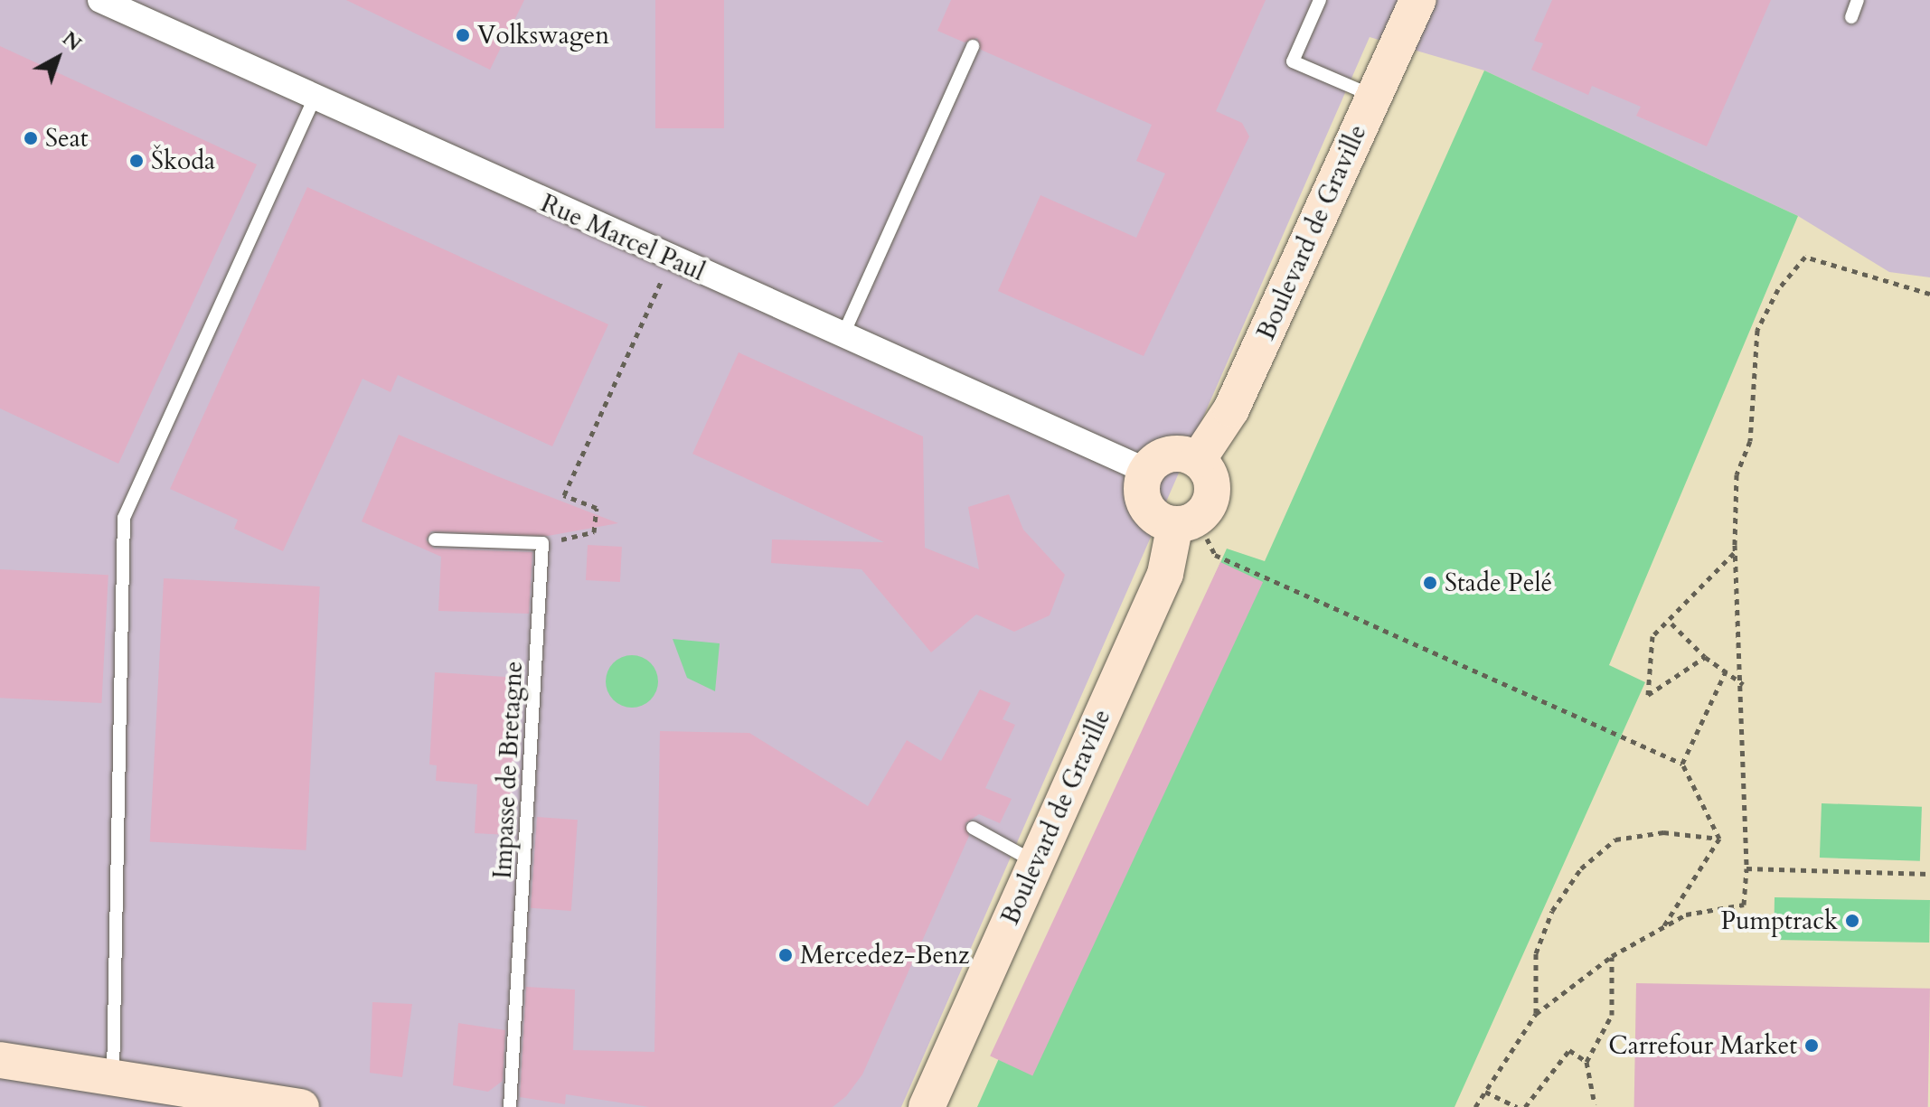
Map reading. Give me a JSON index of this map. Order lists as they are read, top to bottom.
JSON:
{
  "streets": {
    "street": ["Boulevard de Graville", "Rue Marcel Paul"],
    "lane": ["Impasse de Bretagne"]
  },
  "crossings": [
    ["Boulevard de Graville", "Rue Marcel Paul"]
  ],
  "places": [
    "Volkswagen",
    "Seat",
    "Škoda",
    "Stade Pelé",
    "Pumptrack",
    "Mercedez-Benz",
    "Carrefour Market"
  ],
  "north": "top right"
}
